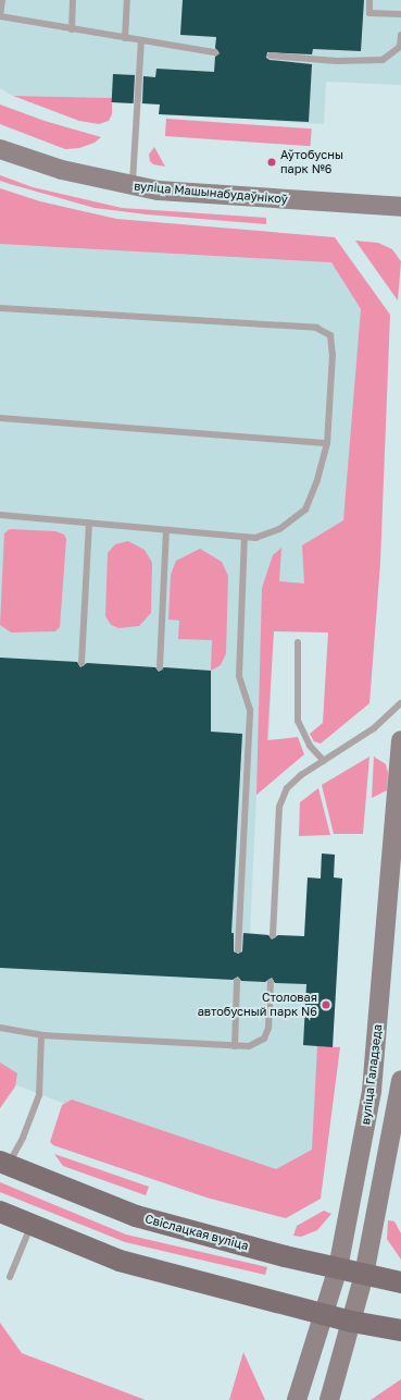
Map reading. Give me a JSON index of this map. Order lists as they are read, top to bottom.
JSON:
{
  "streets": {
    "main road": ["вуліца Машынабудаўнікоў", "вуліца Галадзеда", "Свіслацкая вуліца"]
  },
  "crossings": [
    ["вуліца Галадзеда", "Свіслацкая вуліца"]
  ],
  "places": ["Аўтобусны парк №6", "Столовая автобусный парк N6"]
}
